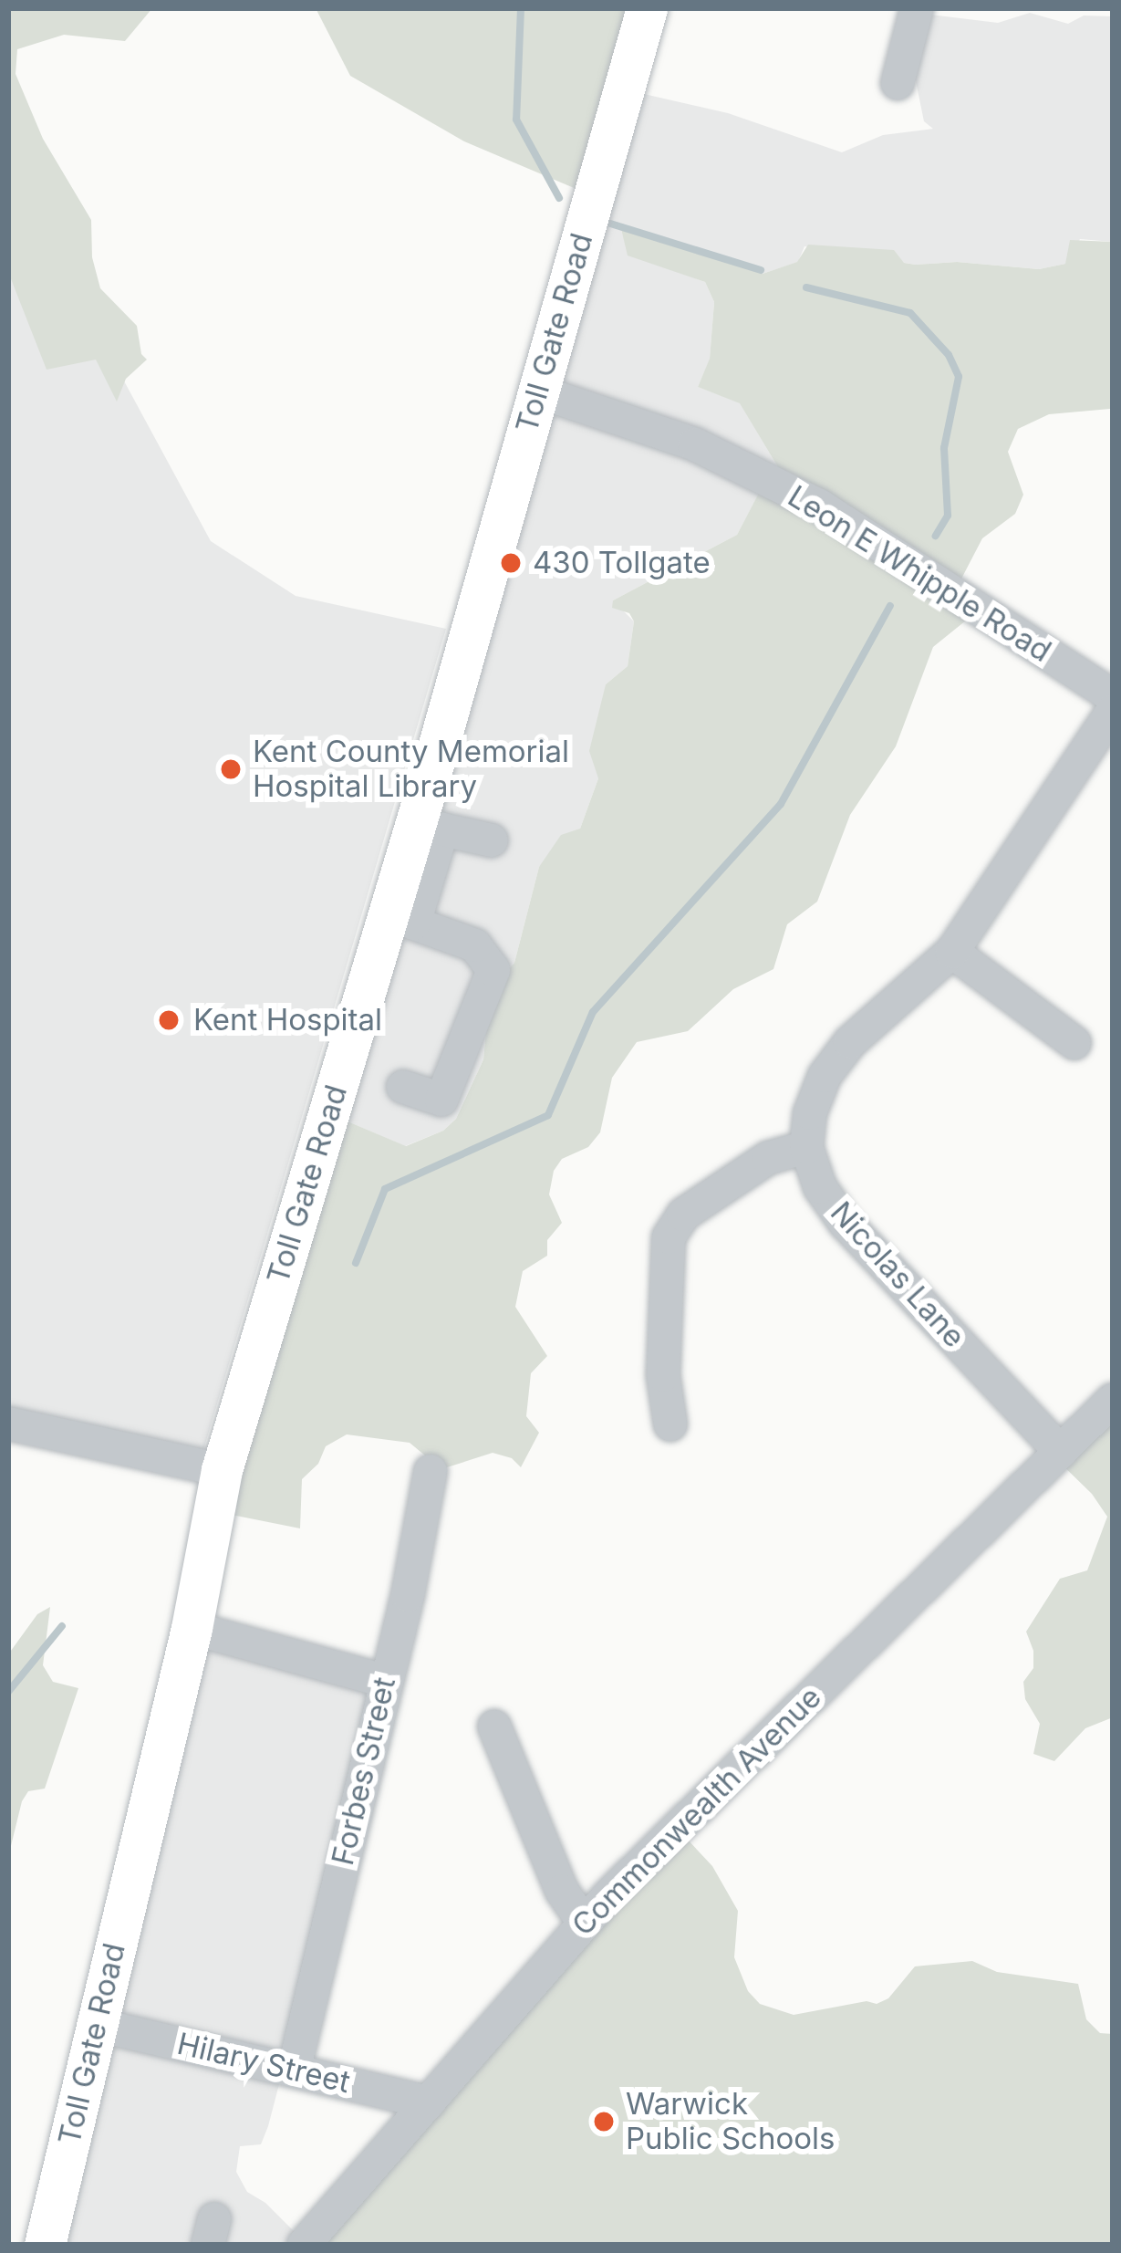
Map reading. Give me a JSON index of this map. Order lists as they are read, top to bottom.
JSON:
{
  "streets": {
    "main road": ["Toll Gate Road"],
    "street": [
      "Leon E Whipple Road",
      "Nicolas Lane",
      "Forbes Street",
      "Commonwealth Avenue",
      "Hilary Street"
    ]
  },
  "crossings": [
    ["Toll Gate Road", "Leon E Whipple Road"],
    ["Toll Gate Road", "Hilary Street"],
    ["Nicolas Lane", "Commonwealth Avenue"],
    ["Forbes Street", "Hilary Street"],
    ["Commonwealth Avenue", "Hilary Street"]
  ],
  "places": [
    "430 Tollgate",
    "Kent County Memorial Hospital Library",
    "Kent Hospital",
    "Warwick Public Schools"
  ]
}
